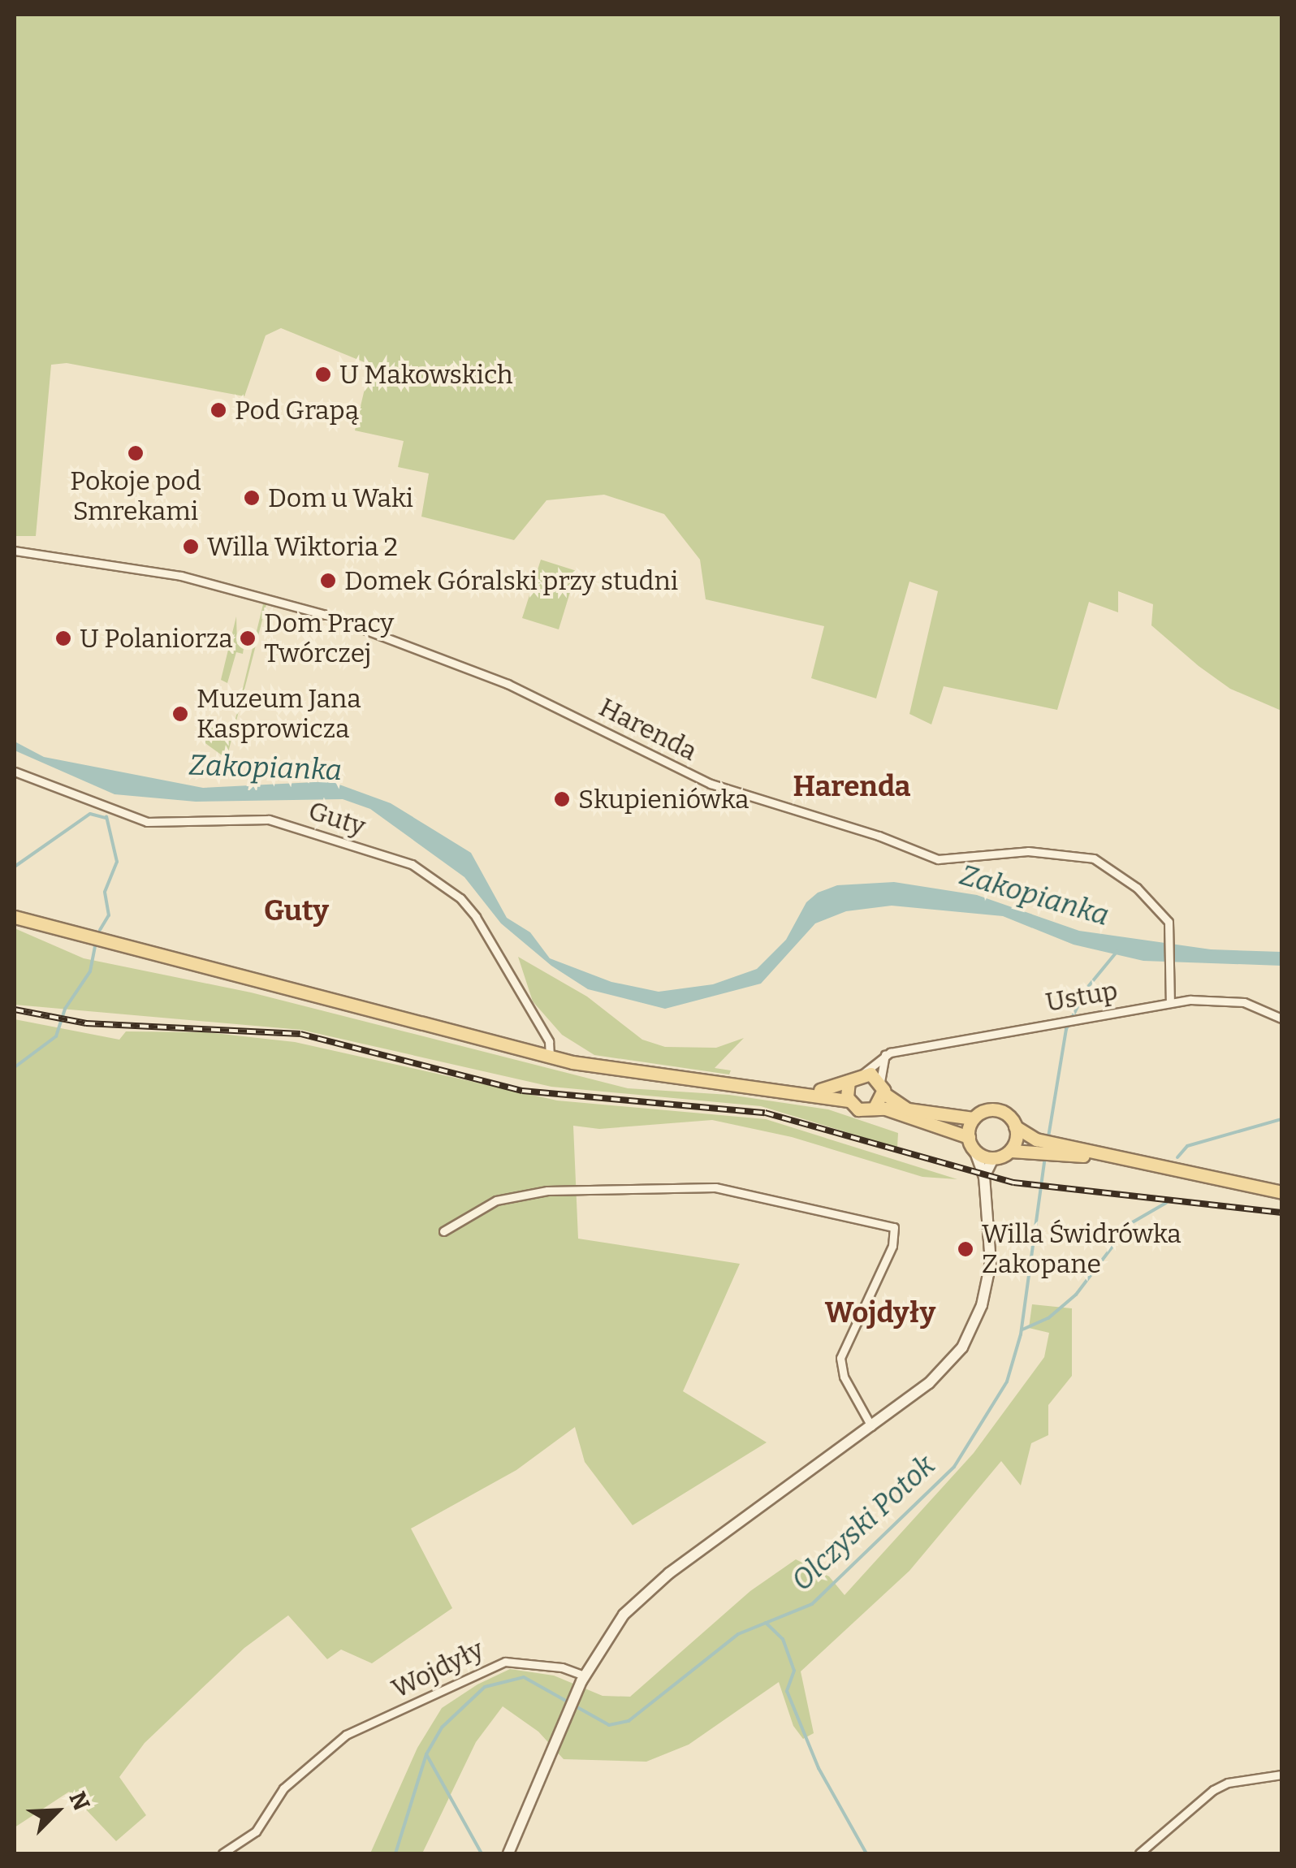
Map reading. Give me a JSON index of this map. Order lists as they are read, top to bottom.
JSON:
{
  "streets": {
    "street": [
      "Harenda",
      "Guty",
      "Ustup",
      "Wojdyły"
    ]
  },
  "crossings": [
    ["Harenda", "Ustup"]
  ],
  "districts": ["Harenda", "Guty", "Wojdyły"],
  "water": ["Zakopianka", "Olczyski Potok"],
  "places": [
    "U Makowskich",
    "Pod Grapą",
    "Pokoje pod Smrekami",
    "Dom u Waki",
    "Willa Wiktoria 2",
    "Domek Góralski przy studni",
    "U Polaniorza",
    "Dom Pracy Twórczej",
    "Muzeum Jana Kasprowicza",
    "Skupieniówka",
    "Willa Świdrówka Zakopane"
  ],
  "north": "top right"
}
